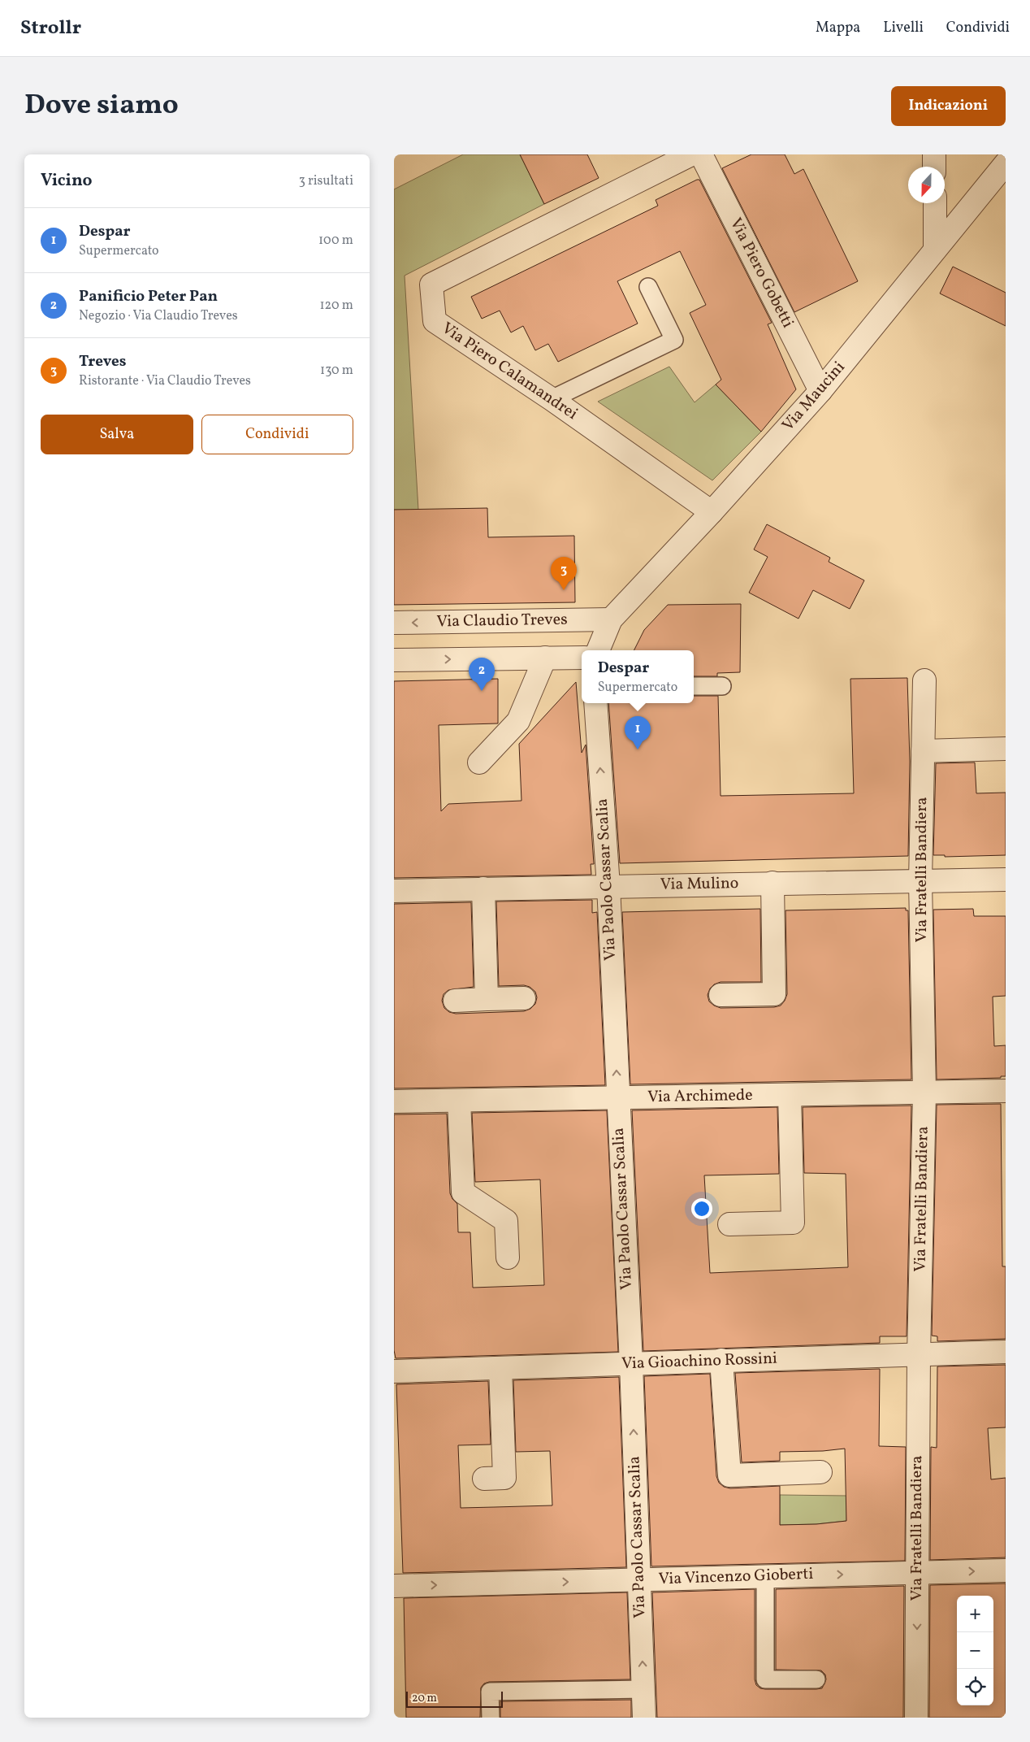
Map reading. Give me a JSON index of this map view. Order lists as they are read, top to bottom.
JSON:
{
  "streets": {
    "street": [
      "Via Piero Gobetti",
      "Via Piero Calamandrei",
      "Via Maucini",
      "Via Claudio Treves",
      "Via Fratelli Bandiera",
      "Via Paolo Cassar Scalia",
      "Via Mulino",
      "Via Archimede",
      "Via Gioachino Rossini",
      "Via Vincenzo Gioberti"
    ]
  },
  "crossings": [
    ["Via Piero Gobetti", "Via Maucini"],
    ["Via Piero Calamandrei", "Via Maucini"],
    ["Via Maucini", "Via Claudio Treves"],
    ["Via Fratelli Bandiera", "Via Mulino"],
    ["Via Fratelli Bandiera", "Via Archimede"],
    ["Via Fratelli Bandiera", "Via Gioachino Rossini"],
    ["Via Fratelli Bandiera", "Via Vincenzo Gioberti"],
    ["Via Paolo Cassar Scalia", "Via Mulino"],
    ["Via Paolo Cassar Scalia", "Via Archimede"],
    ["Via Paolo Cassar Scalia", "Via Gioachino Rossini"],
    ["Via Paolo Cassar Scalia", "Via Vincenzo Gioberti"]
  ],
  "one_way": ["Via Paolo Cassar Scalia", "Via Vincenzo Gioberti"],
  "scale_bar": "20 m",
  "north": "bottom",
  "page": {
    "header": "Strollr",
    "nav": ["Mappa", "Livelli", "Condividi"],
    "title": "Dove siamo",
    "buttons": [
      "Indicazioni",
      ["Salva", "Condividi"]
    ],
    "heading": ["Vicino", "3 risultati"],
    "list": [
      {
        "mark": "1",
        "name": "Despar",
        "note": "Supermercato",
        "value": "100 m"
      },
      {
        "mark": "2",
        "name": "Panificio Peter Pan",
        "note": "Negozio · Via Claudio Treves",
        "value": "120 m"
      },
      {
        "mark": "3",
        "name": "Treves",
        "note": "Ristorante · Via Claudio Treves",
        "value": "130 m"
      }
    ],
    "pins": ["3", "2", "1"],
    "popup": ["Despar", "Supermercato"],
    "map_buttons": ["+", "−"],
    "scale": "20 m"
  }
}
